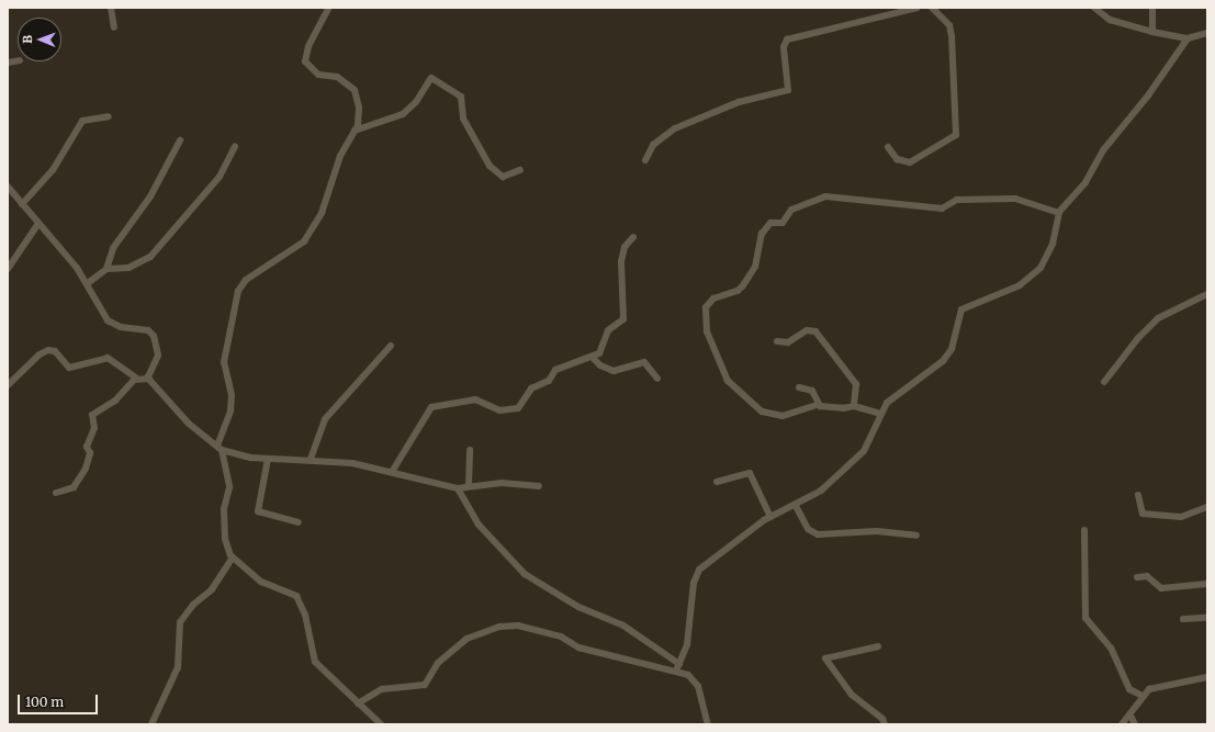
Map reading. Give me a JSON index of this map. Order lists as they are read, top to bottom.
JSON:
{
  "scale_bar": "100 m",
  "north": "left"
}
